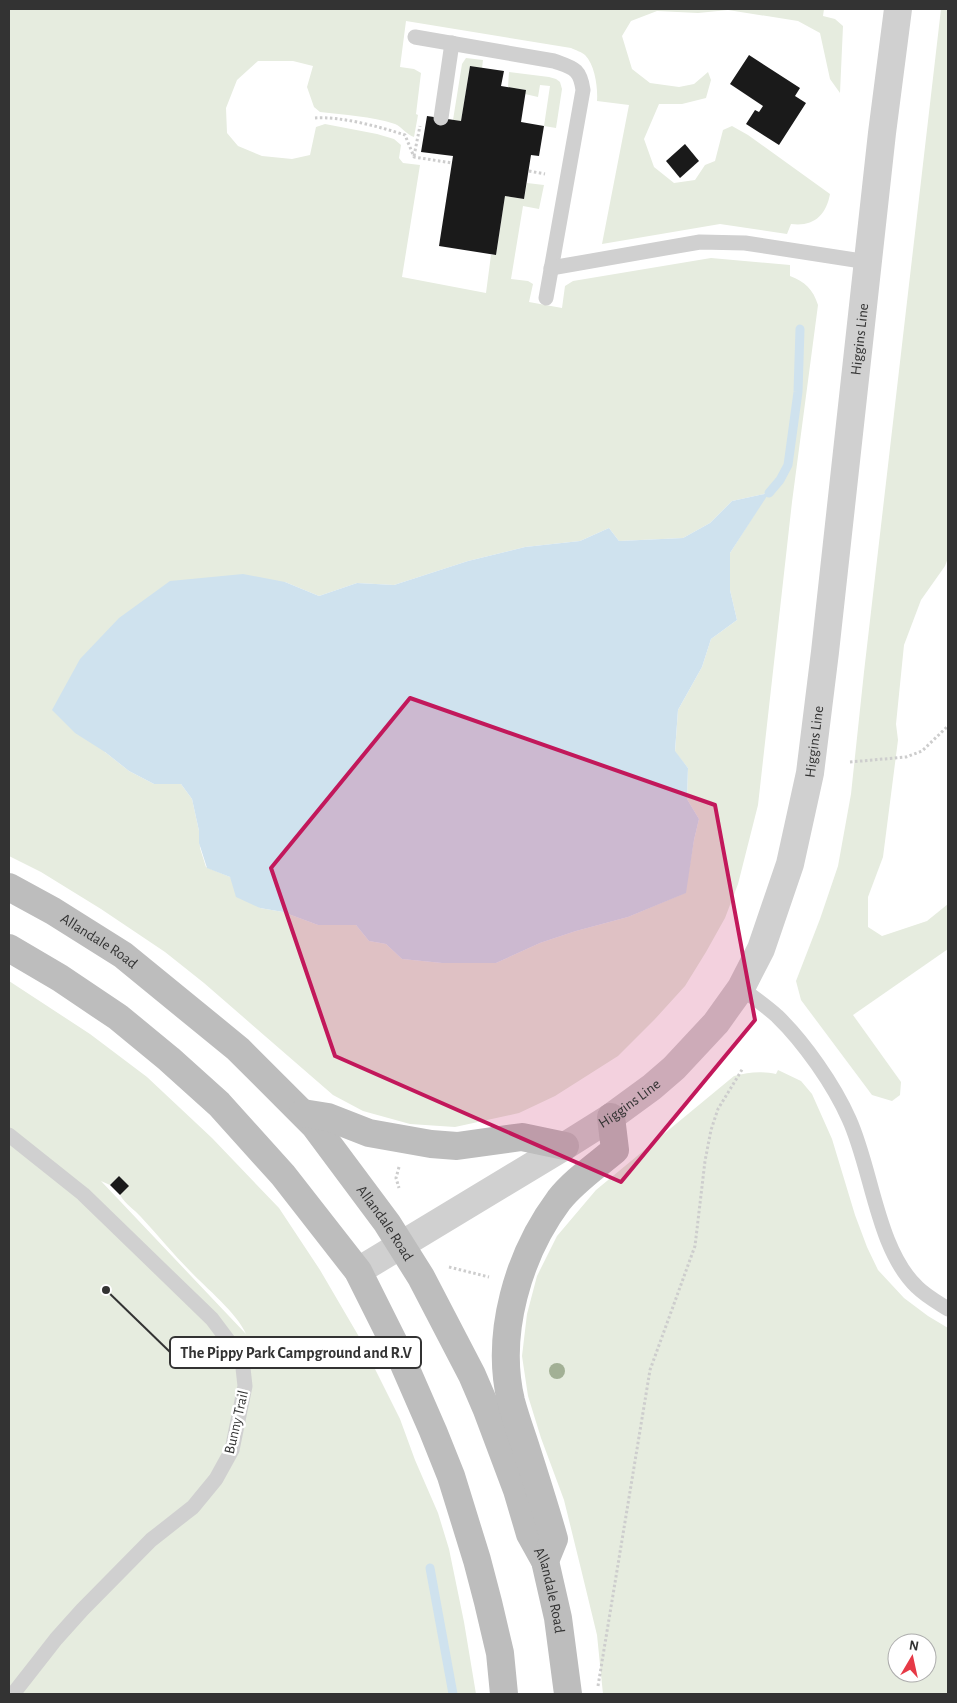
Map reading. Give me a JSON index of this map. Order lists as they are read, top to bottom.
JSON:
{
  "streets": {
    "main road": ["Allandale Road"],
    "street": ["Higgins Line"],
    "lane": ["Bunny Trail"]
  },
  "crossings": [
    ["Higgins Line", "Allandale Road"]
  ],
  "places": ["The Pippy Park Campground and R.V"],
  "north": "top"
}
